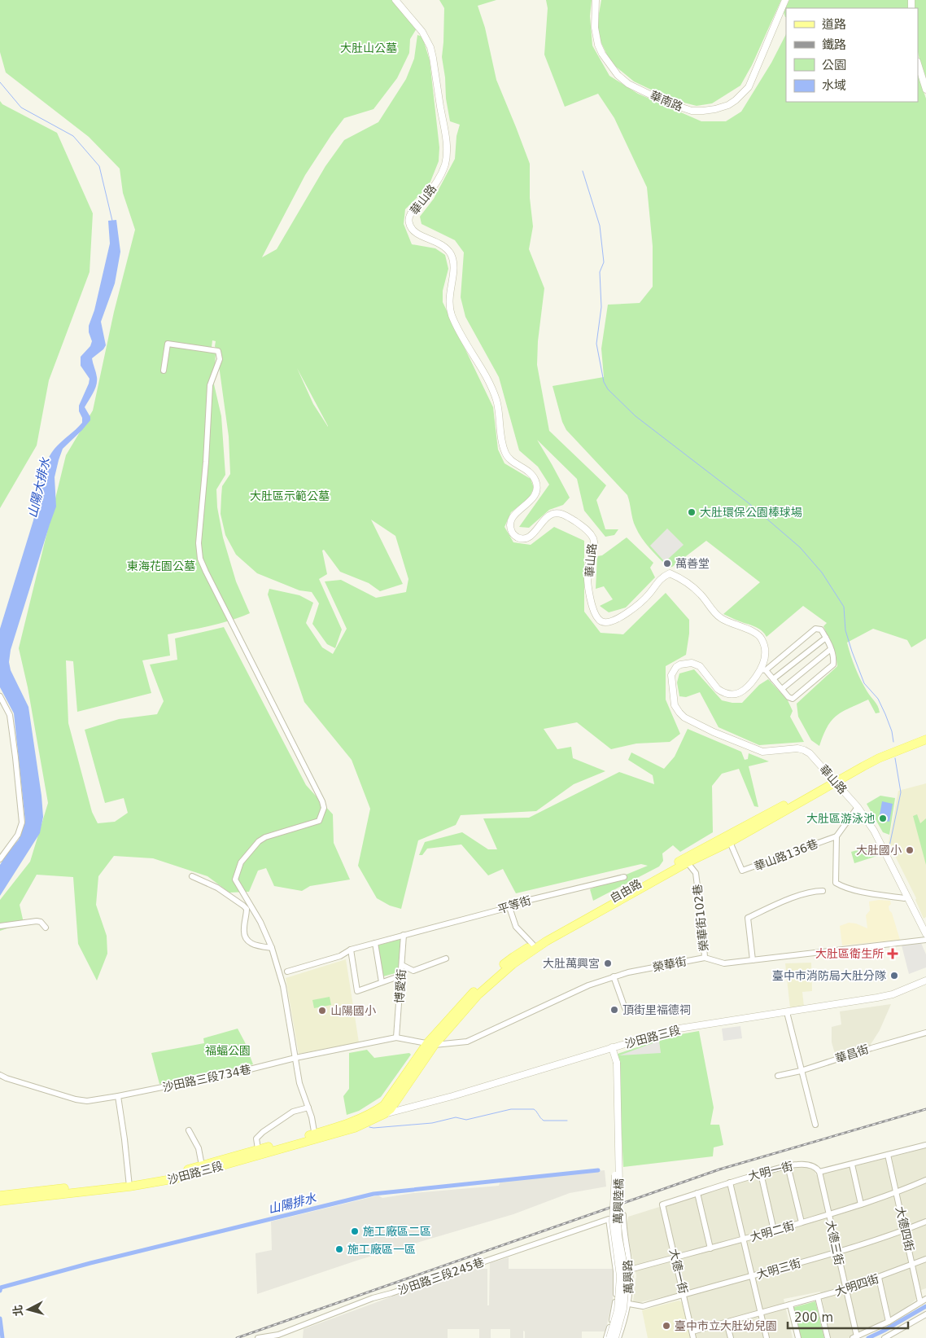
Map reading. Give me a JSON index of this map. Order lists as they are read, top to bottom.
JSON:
{
  "streets": {
    "main road": ["自由路", "沙田路三段"],
    "street": [
      "華南路",
      "華山路",
      "華山路136巷",
      "平等街",
      "榮華街102巷",
      "榮華街",
      "博愛街",
      "華昌街",
      "沙田路三段734巷",
      "大明一街",
      "萬興陸橋",
      "大德四街",
      "大明二街",
      "大德三街",
      "大明三街",
      "大德一街",
      "沙田路三段245巷",
      "萬興路",
      "大明四街"
    ]
  },
  "crossings": [
    ["華山路", "自由路"],
    ["華山路136巷", "自由路"],
    ["自由路", "榮華街102巷"],
    ["自由路", "榮華街"],
    ["自由路", "沙田路三段"],
    ["平等街", "博愛街"],
    ["榮華街102巷", "榮華街"],
    ["榮華街", "博愛街"],
    ["榮華街", "沙田路三段734巷"],
    ["博愛街", "沙田路三段734巷"],
    ["大明一街", "大德三街"],
    ["大明一街", "大德一街"],
    ["大德四街", "大明二街"],
    ["大德四街", "大明三街"],
    ["大德四街", "大明四街"],
    ["大明二街", "大德三街"],
    ["大明二街", "大德一街"],
    ["大明二街", "萬興路"],
    ["大德三街", "大明三街"],
    ["大德三街", "大明四街"],
    ["大明三街", "大德一街"],
    ["大明三街", "萬興路"],
    ["大德一街", "大明四街"],
    ["沙田路三段245巷", "萬興路"]
  ],
  "water": ["山陽大排水", "山陽排水"],
  "parks": [
    "大肚山公墓",
    "大肚區示範公墓",
    "東海花園公墓",
    "福蝠公園"
  ],
  "places": {
    "other": [
      "大肚環保公園棒球場",
      "萬善堂",
      "大肚區游泳池",
      "大肚國小",
      "大肚萬興宮",
      "臺中市消防局大肚分隊",
      "頂街里福德祠",
      "山陽國小",
      "施工廠區二區",
      "施工廠區一區",
      "臺中市立大肚幼兒園"
    ],
    "health": ["大肚區衛生所"]
  },
  "legend": [
    "道路",
    "鐵路",
    "公園",
    "水域"
  ],
  "scale_bar": "200 m",
  "north": "left"
}
